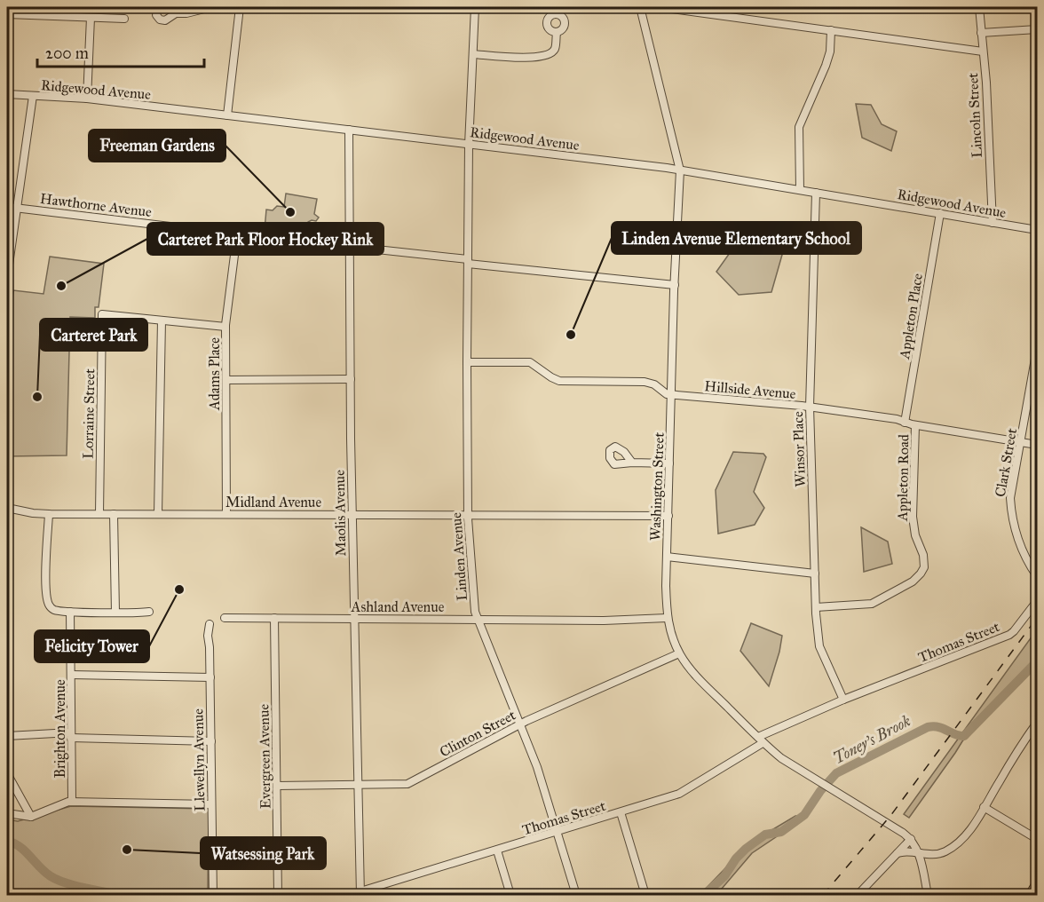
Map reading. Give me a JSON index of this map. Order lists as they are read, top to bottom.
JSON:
{
  "streets": {
    "street": [
      "Ridgewood Avenue",
      "Lincoln Street",
      "Hawthorne Avenue",
      "Appleton Place",
      "Adams Place",
      "Hillside Avenue",
      "Lorraine Street",
      "Winsor Place",
      "Clark Street",
      "Appleton Road",
      "Washington Street",
      "Midland Avenue",
      "Maolis Avenue",
      "Linden Avenue",
      "Ashland Avenue",
      "Thomas Street",
      "Brighton Avenue",
      "Clinton Street",
      "Evergreen Avenue",
      "Llewellyn Avenue"
    ]
  },
  "crossings": [
    ["Ridgewood Avenue", "Lincoln Street"],
    ["Ridgewood Avenue", "Appleton Place"],
    ["Ridgewood Avenue", "Winsor Place"],
    ["Ridgewood Avenue", "Washington Street"],
    ["Ridgewood Avenue", "Maolis Avenue"],
    ["Ridgewood Avenue", "Linden Avenue"],
    ["Hawthorne Avenue", "Adams Place"],
    ["Hawthorne Avenue", "Washington Street"],
    ["Hawthorne Avenue", "Maolis Avenue"],
    ["Hawthorne Avenue", "Linden Avenue"],
    ["Appleton Place", "Hillside Avenue"],
    ["Adams Place", "Midland Avenue"],
    ["Hillside Avenue", "Winsor Place"],
    ["Hillside Avenue", "Clark Street"],
    ["Hillside Avenue", "Appleton Road"],
    ["Hillside Avenue", "Washington Street"],
    ["Hillside Avenue", "Linden Avenue"],
    ["Lorraine Street", "Midland Avenue"],
    ["Winsor Place", "Appleton Road"],
    ["Winsor Place", "Thomas Street"],
    ["Washington Street", "Midland Avenue"],
    ["Washington Street", "Ashland Avenue"],
    ["Washington Street", "Thomas Street"],
    ["Washington Street", "Clinton Street"],
    ["Midland Avenue", "Maolis Avenue"],
    ["Midland Avenue", "Linden Avenue"],
    ["Maolis Avenue", "Ashland Avenue"],
    ["Maolis Avenue", "Thomas Street"],
    ["Maolis Avenue", "Clinton Street"],
    ["Linden Avenue", "Ashland Avenue"],
    ["Linden Avenue", "Thomas Street"],
    ["Linden Avenue", "Clinton Street"],
    ["Ashland Avenue", "Evergreen Avenue"],
    ["Clinton Street", "Evergreen Avenue"]
  ],
  "water": ["Toney's Brook"],
  "places": [
    "Freeman Gardens",
    "Carteret Park Floor Hockey Rink",
    "Linden Avenue Elementary School",
    "Carteret Park",
    "Felicity Tower",
    "Watsessing Park"
  ],
  "scale_bar": "200 m"
}
